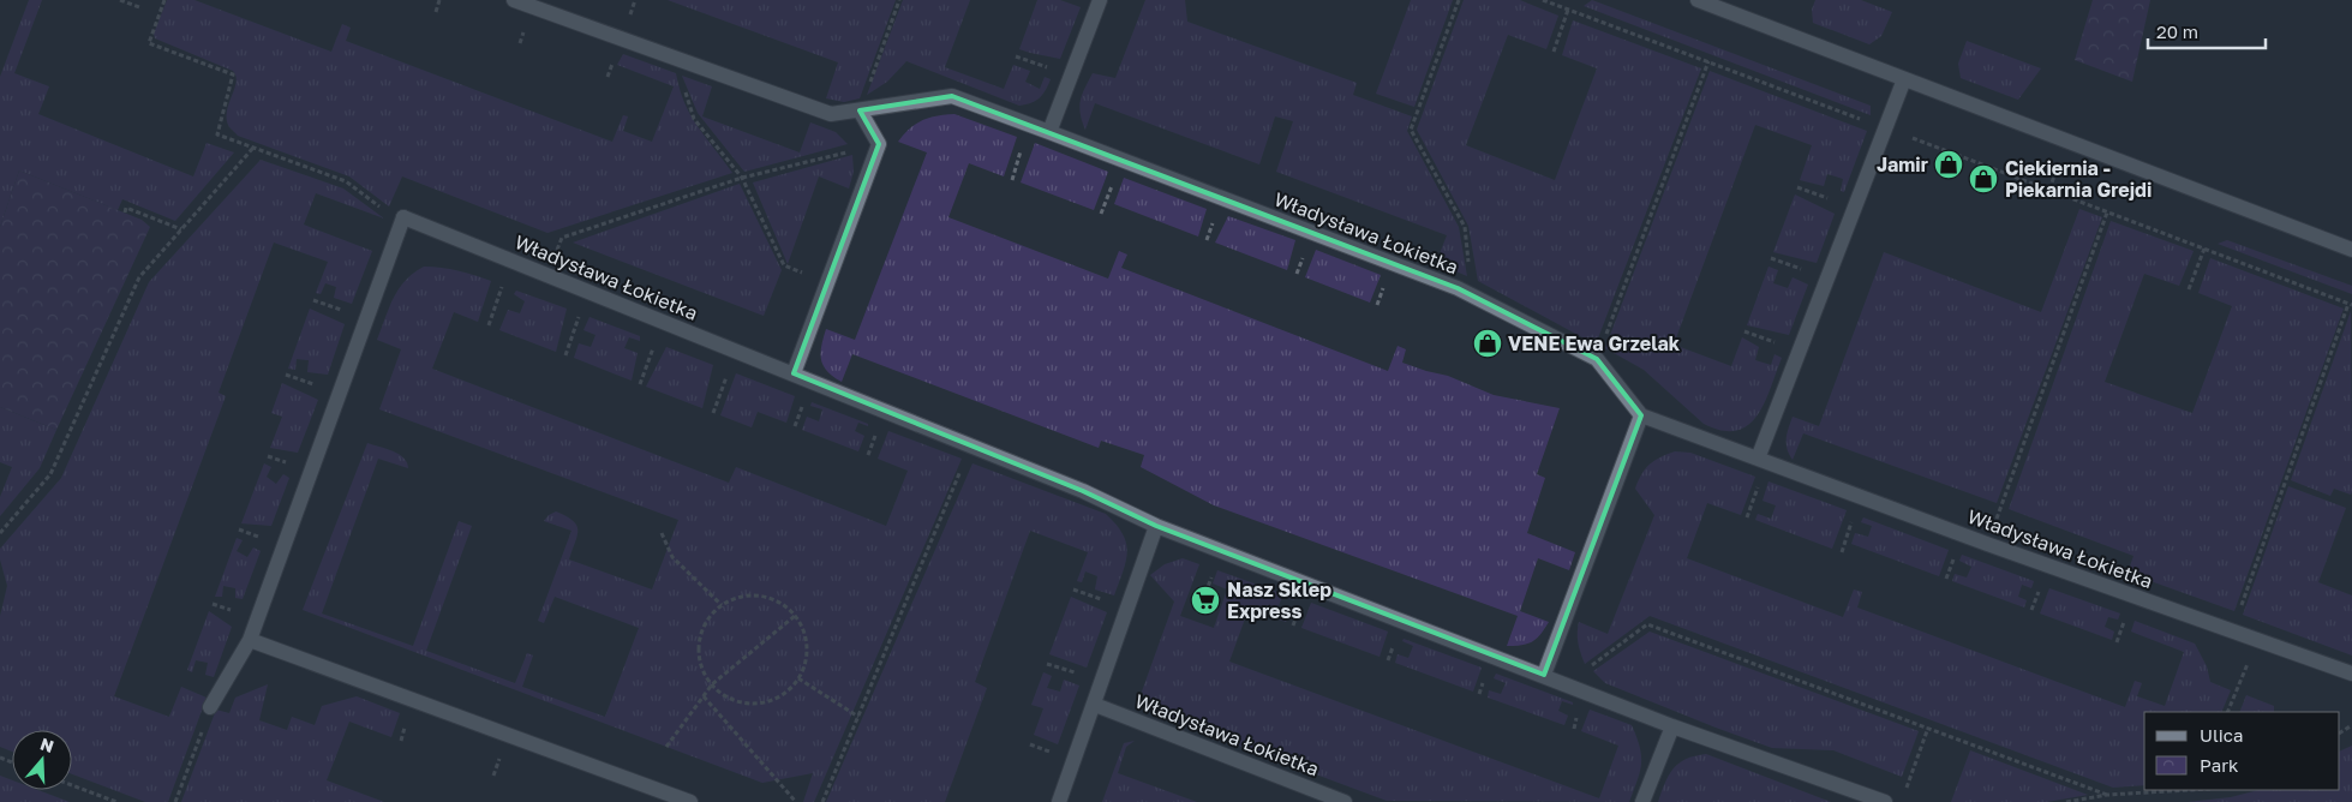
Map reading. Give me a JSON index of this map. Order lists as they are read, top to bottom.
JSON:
{
  "streets": {
    "street": ["Władysława Łokietka"]
  },
  "places": {
    "shop": ["Jamir", "Ciekiernia - Piekarnia Grejdi", "VENE Ewa Grzelak"],
    "supermarket": ["Nasz Sklep Express"]
  },
  "legend": ["Ulica", "Park"],
  "scale_bar": "20 m",
  "north": "top"
}
